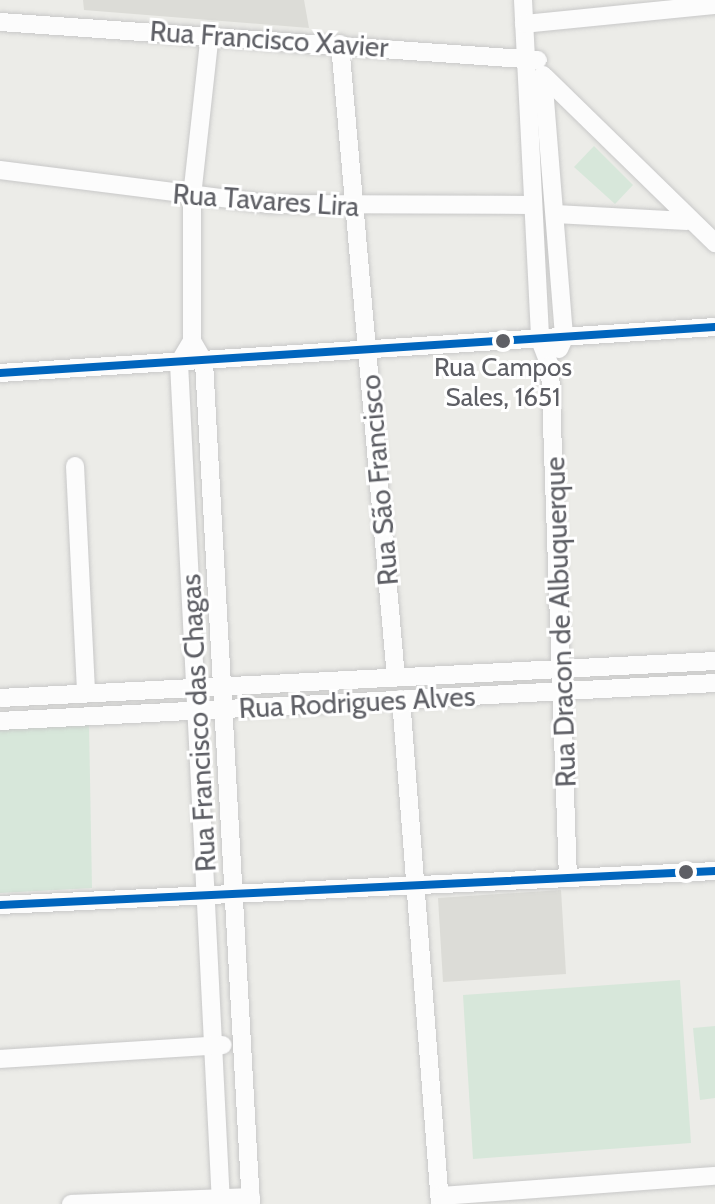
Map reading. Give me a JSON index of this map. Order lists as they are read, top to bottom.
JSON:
{
  "streets": {
    "street": [
      "Rua Francisco Xavier",
      "Rua Tavares Lira",
      "Rua São Francisco",
      "Rua Dracon de Albuquerque",
      "Rua Rodrigues Alves",
      "Rua Francisco das Chagas"
    ]
  },
  "crossings": [
    ["Rua Francisco Xavier", "Rua São Francisco"],
    ["Rua Francisco Xavier", "Rua Dracon de Albuquerque"],
    ["Rua Francisco Xavier", "Rua Francisco das Chagas"],
    ["Rua Tavares Lira", "Rua São Francisco"],
    ["Rua Tavares Lira", "Rua Dracon de Albuquerque"],
    ["Rua Tavares Lira", "Rua Francisco das Chagas"],
    ["Rua São Francisco", "Rua Rodrigues Alves"],
    ["Rua Dracon de Albuquerque", "Rua Rodrigues Alves"],
    ["Rua Rodrigues Alves", "Rua Francisco das Chagas"]
  ],
  "places": ["Rua Campos Sales, 1651"]
}
